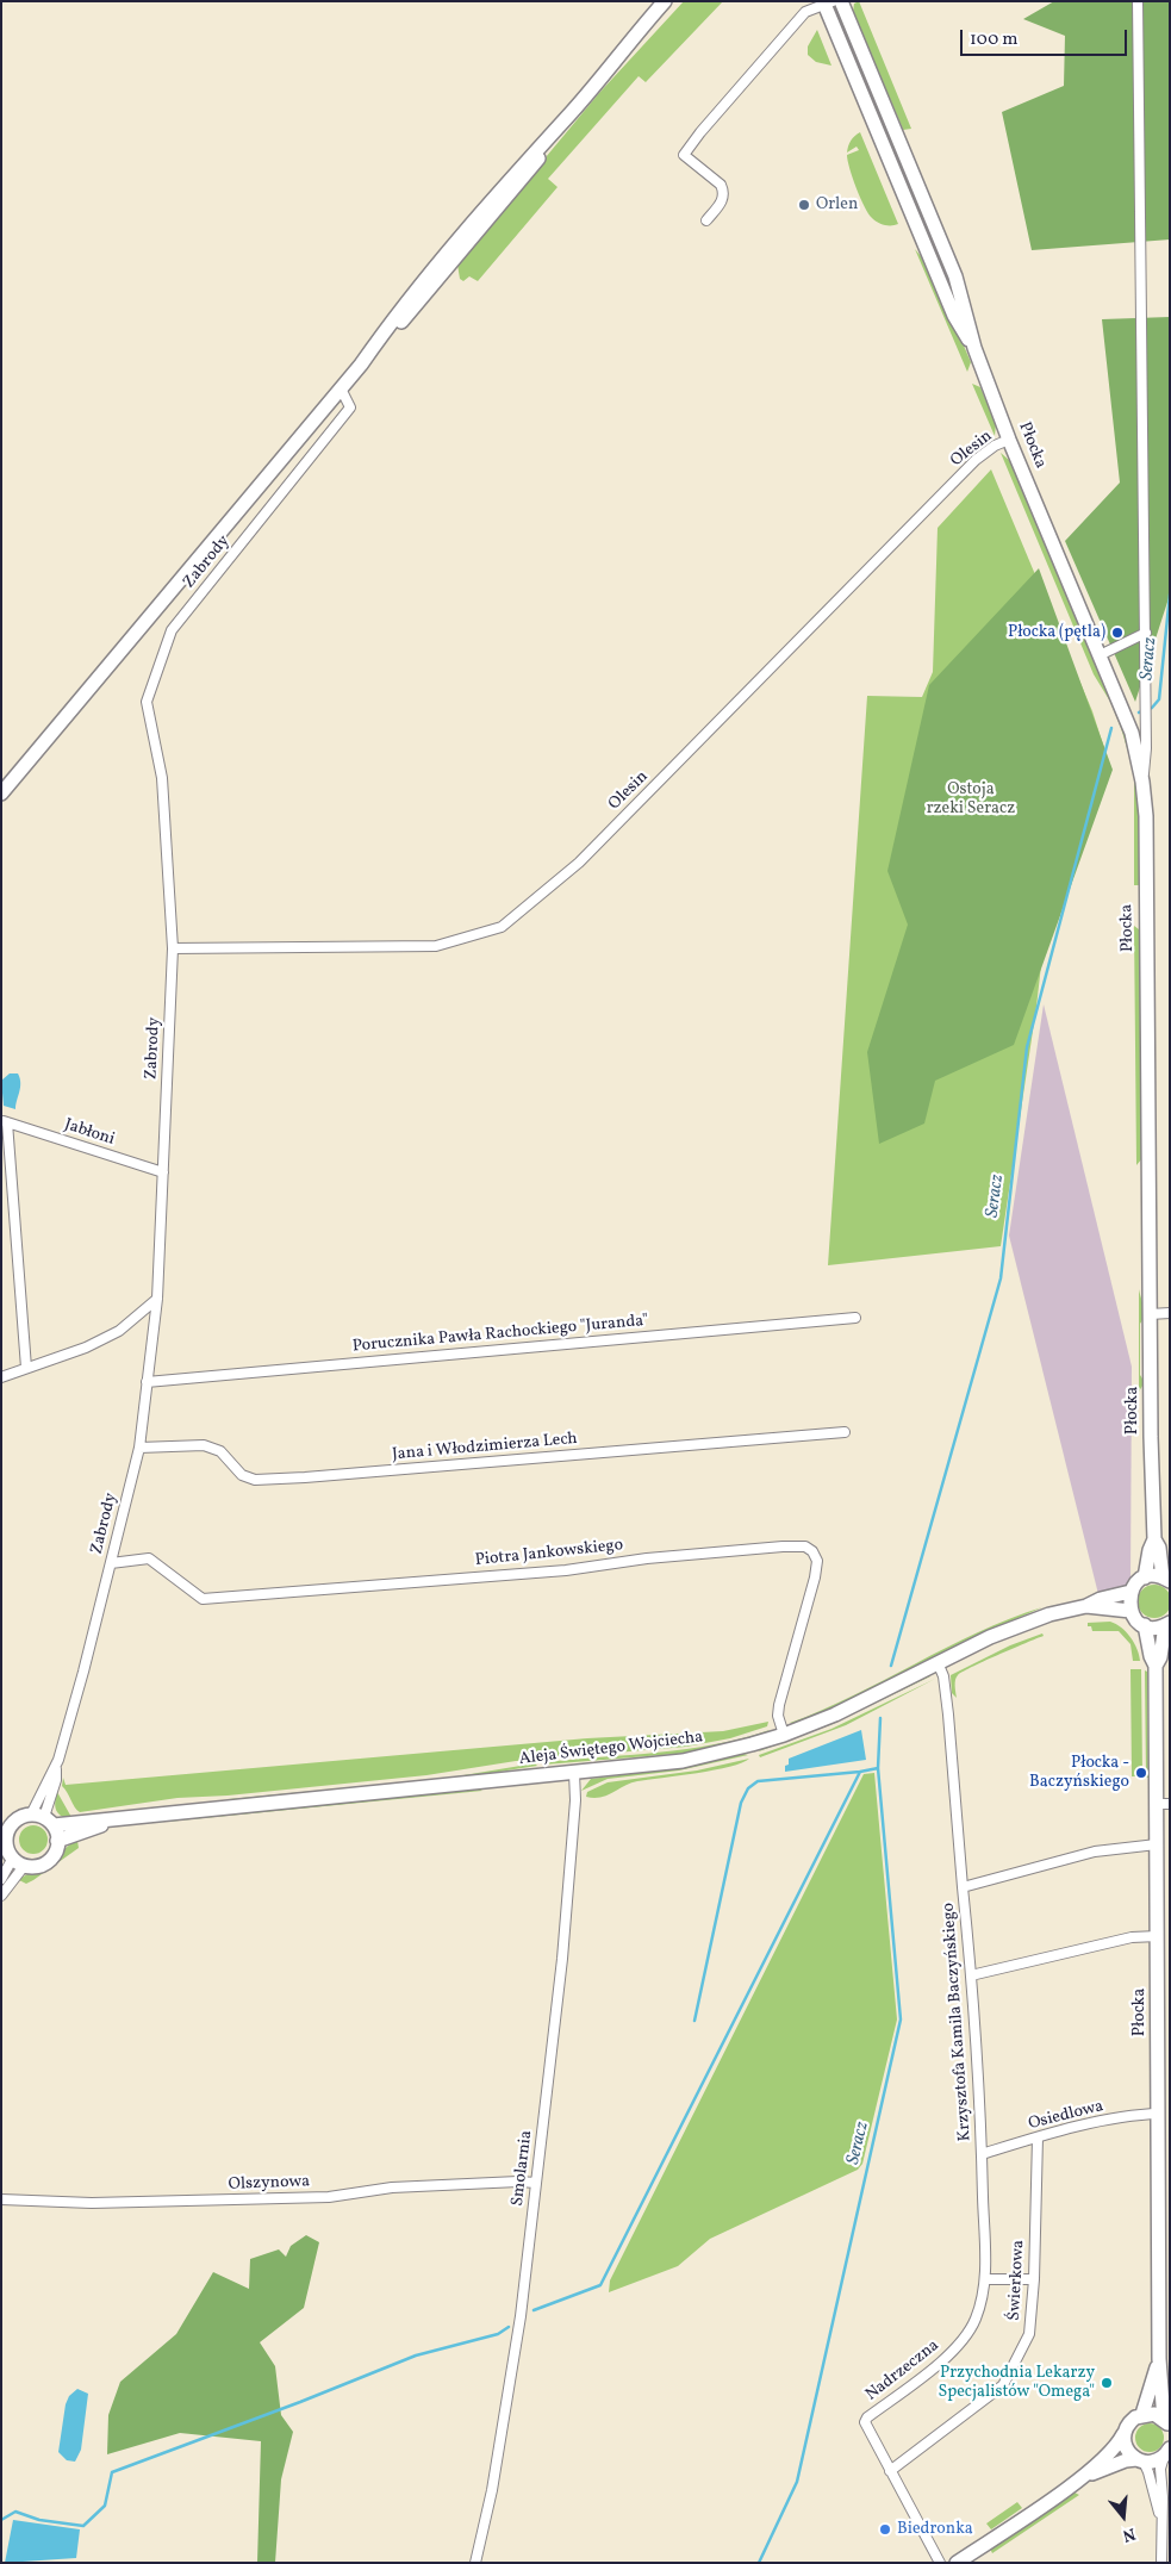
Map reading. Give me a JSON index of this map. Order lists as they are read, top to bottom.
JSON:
{
  "streets": {
    "street": [
      "Płocka",
      "Olesin",
      "Zabrody",
      "Jabłoni",
      "Porucznika Pawła Rachockiego \"Juranda\"",
      "Jana i Włodzimierza Lech",
      "Piotra Jankowskiego",
      "Aleja Świętego Wojciecha",
      "Krzysztofa Kamila Baczyńskiego",
      "Osiedlowa",
      "Smolarnia",
      "Olszynowa",
      "Świerkowa",
      "Nadrzeczna"
    ]
  },
  "crossings": [
    ["Płocka", "Olesin"],
    ["Płocka", "Krzysztofa Kamila Baczyńskiego"],
    ["Płocka", "Osiedlowa"],
    ["Olesin", "Zabrody"],
    ["Zabrody", "Jabłoni"],
    ["Zabrody", "Porucznika Pawła Rachockiego \"Juranda\""],
    ["Zabrody", "Jana i Włodzimierza Lech"],
    ["Zabrody", "Piotra Jankowskiego"],
    ["Zabrody", "Aleja Świętego Wojciecha"],
    ["Piotra Jankowskiego", "Aleja Świętego Wojciecha"],
    ["Aleja Świętego Wojciecha", "Krzysztofa Kamila Baczyńskiego"],
    ["Aleja Świętego Wojciecha", "Smolarnia"],
    ["Krzysztofa Kamila Baczyńskiego", "Osiedlowa"],
    ["Krzysztofa Kamila Baczyńskiego", "Nadrzeczna"],
    ["Osiedlowa", "Świerkowa"],
    ["Osiedlowa", "Nadrzeczna"],
    ["Smolarnia", "Olszynowa"],
    ["Świerkowa", "Nadrzeczna"]
  ],
  "water": ["Seracz"],
  "parks": ["Ostoja rzeki Seracz"],
  "places": [
    "Orlen",
    "Płocka (pętla)",
    "Płocka - Baczyńskiego",
    "Przychodnia Lekarzy Specjalistów \"Omega\"",
    "Biedronka"
  ],
  "scale_bar": "100 m",
  "north": "bottom"
}
